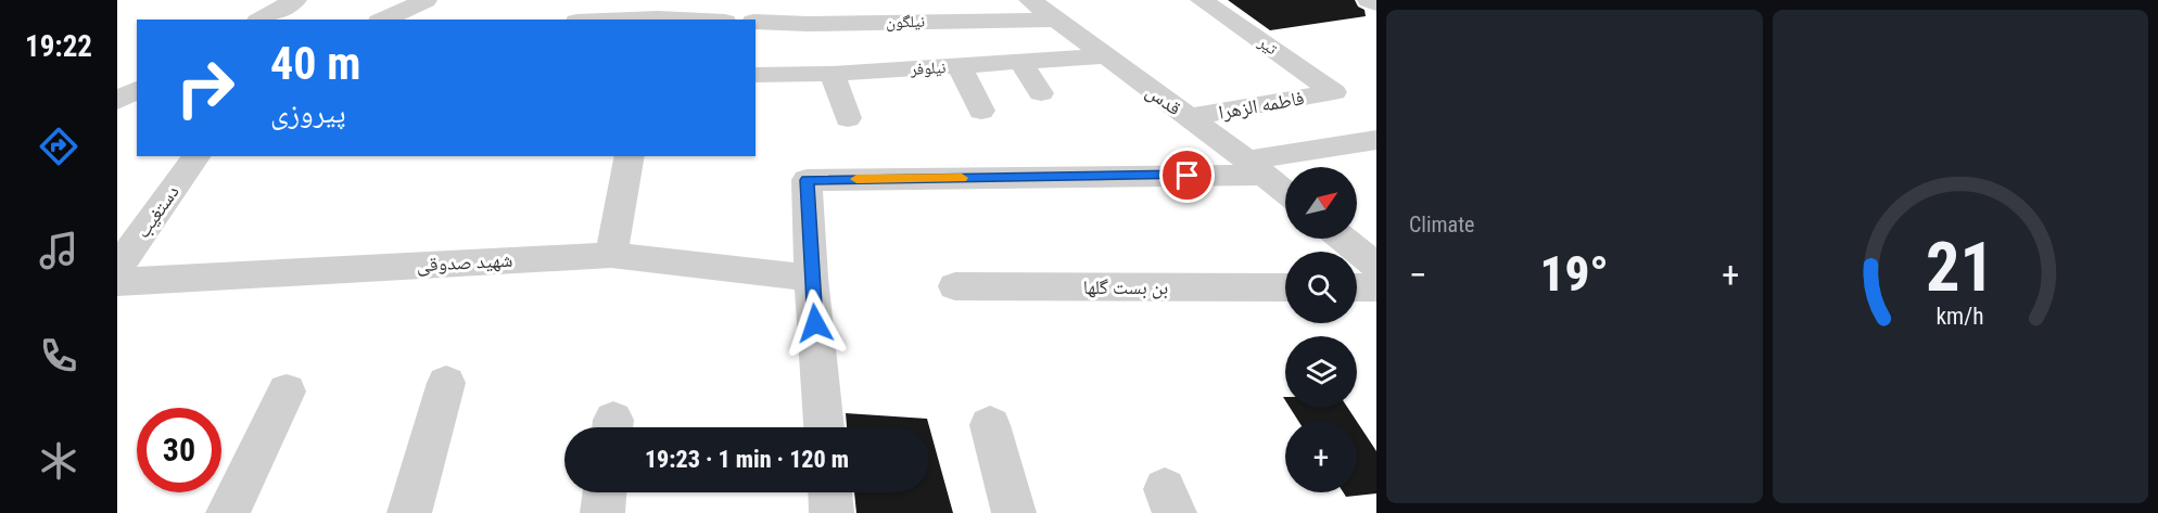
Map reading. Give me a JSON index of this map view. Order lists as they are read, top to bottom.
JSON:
{
  "streets": {
    "street": [
      "نیلگون",
      "تیر",
      "نیلوفر",
      "قدس",
      "فاطمه الزهرا",
      "دستغیب",
      "شهید صدوقی",
      "بن بست گلها"
    ]
  },
  "crossings": [
    ["نیلگون", "قدس"],
    ["تیر", "فاطمه الزهرا"],
    ["نیلوفر", "قدس"],
    ["قدس", "فاطمه الزهرا"]
  ],
  "north": "top right",
  "page": {
    "tabs": "19:22",
    "tile": "Climate",
    "turn": ["40 m", "پیروزی"],
    "map_buttons": "+",
    "heat": ["−", "19°", "+"],
    "limit": "30",
    "trip": "19:23 · 1 min · 120 m",
    "gauge": ["21", "km/h"]
  }
}
